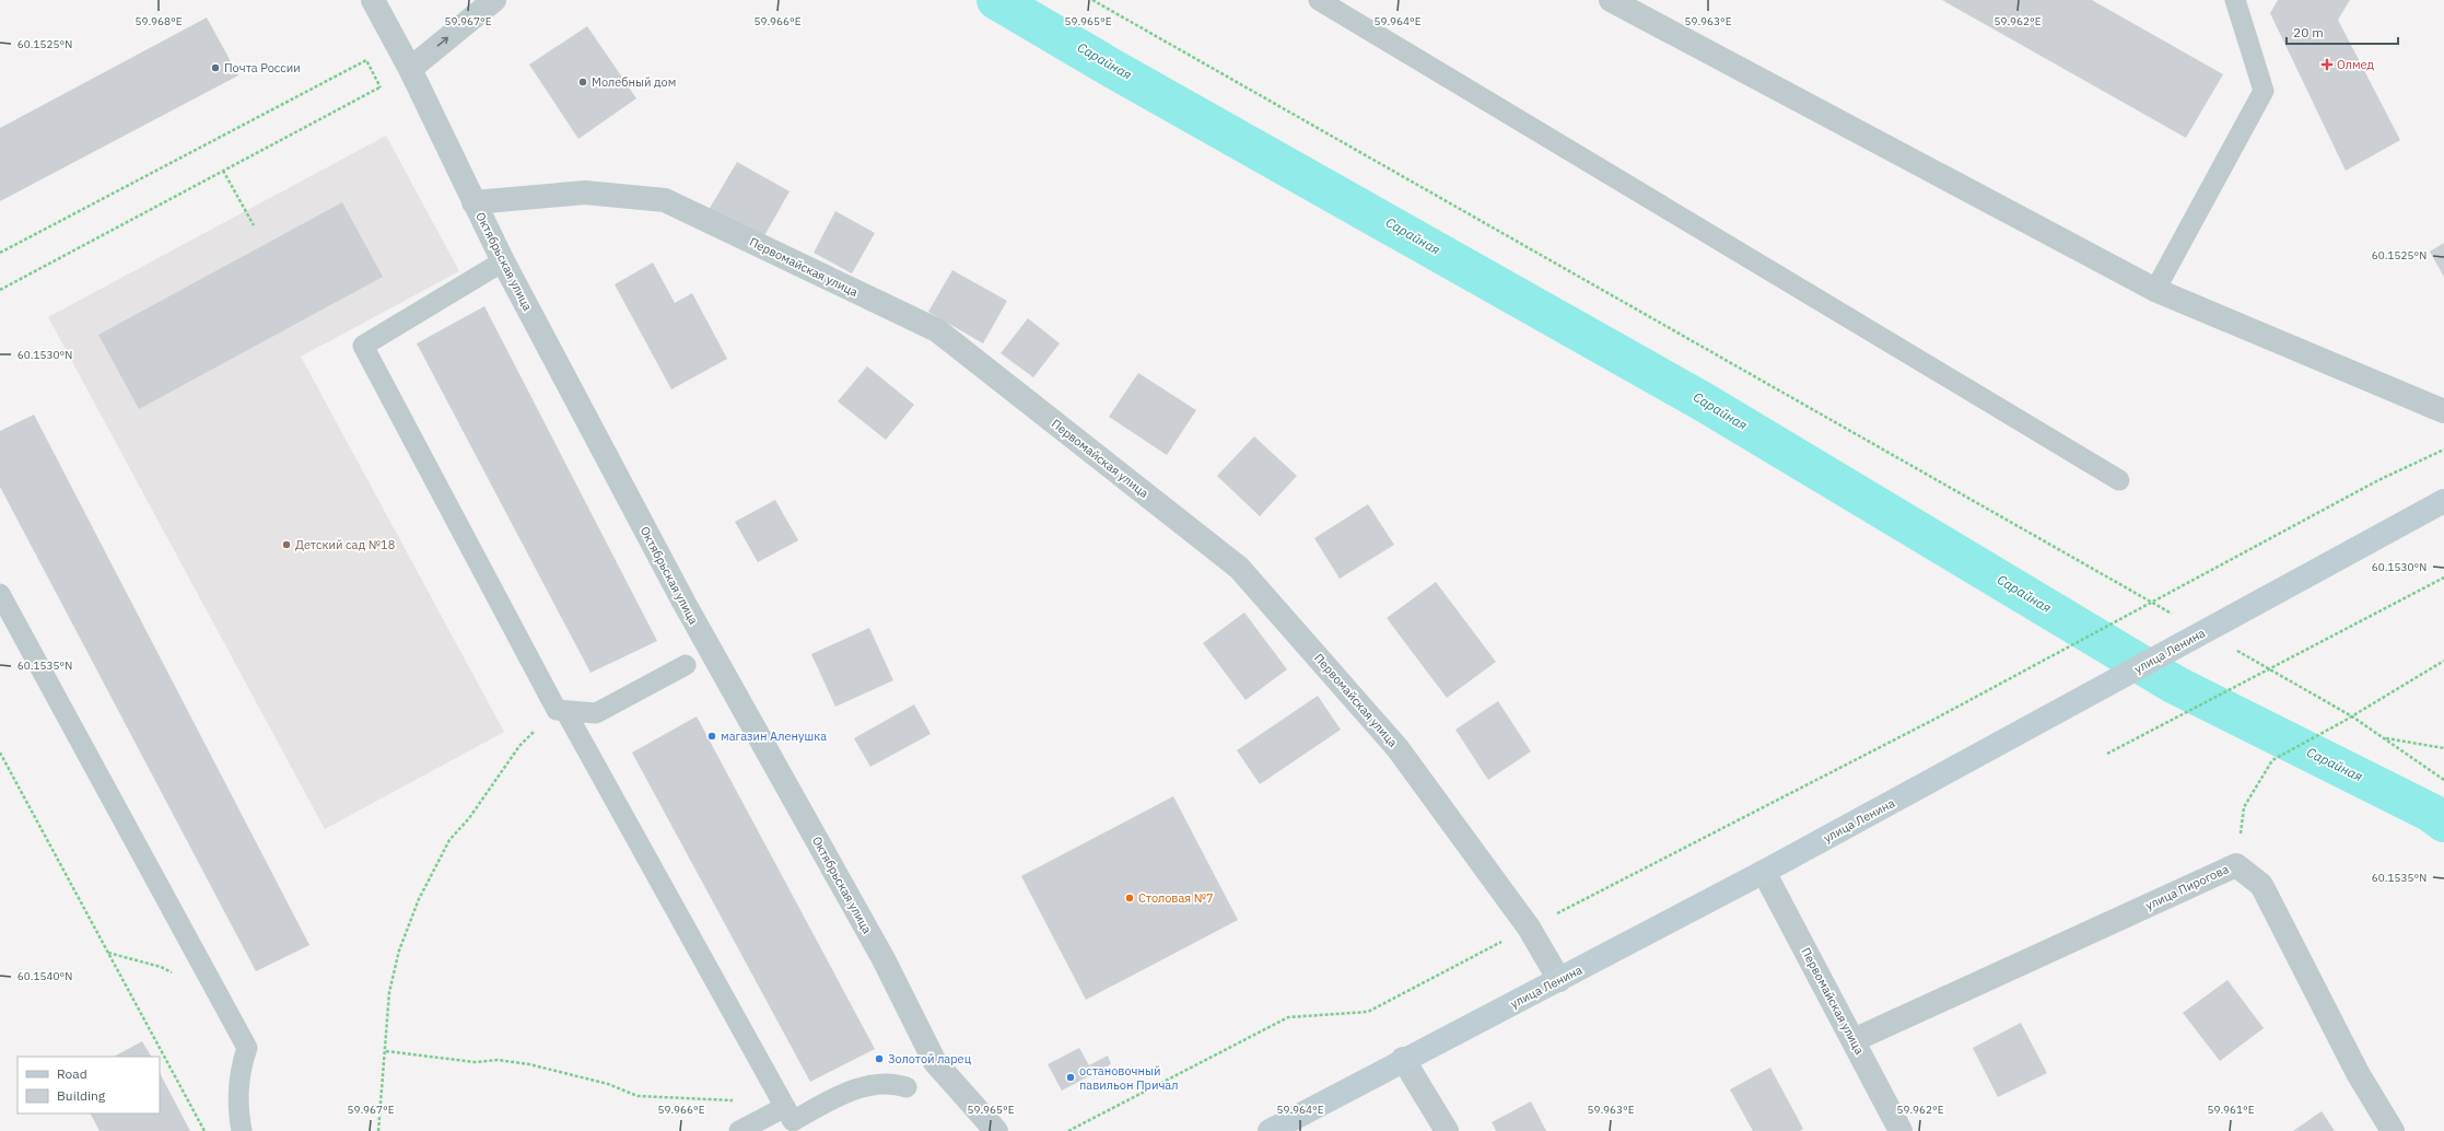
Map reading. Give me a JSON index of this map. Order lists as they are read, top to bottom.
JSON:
{
  "streets": {
    "main road": ["улица Ленина"],
    "street": ["Октябрьская улица", "Первомайская улица", "улица Пирогова"]
  },
  "crossings": [
    ["Октябрьская улица", "Первомайская улица"],
    ["Первомайская улица", "улица Ленина"],
    ["Первомайская улица", "улица Пирогова"]
  ],
  "water": ["Сарайная"],
  "places": {
    "health": ["Олмед"],
    "other": [
      "Почта России",
      "Молебный дом",
      "Детский сад №18",
      "магазин Аленушка",
      "Столовая №7",
      "Золотой ларец",
      "остановочный павильон Причал"
    ]
  },
  "legend": ["Road", "Building"],
  "scale_bar": "20 m",
  "coordinates": [
    "59.968°E",
    "59.967°E",
    "59.966°E",
    "59.965°E",
    "59.964°E",
    "59.963°E",
    "59.962°E",
    "60.1525°N",
    "60.1530°N",
    "60.1535°N",
    "60.1540°N",
    "59.961°E"
  ]
}
